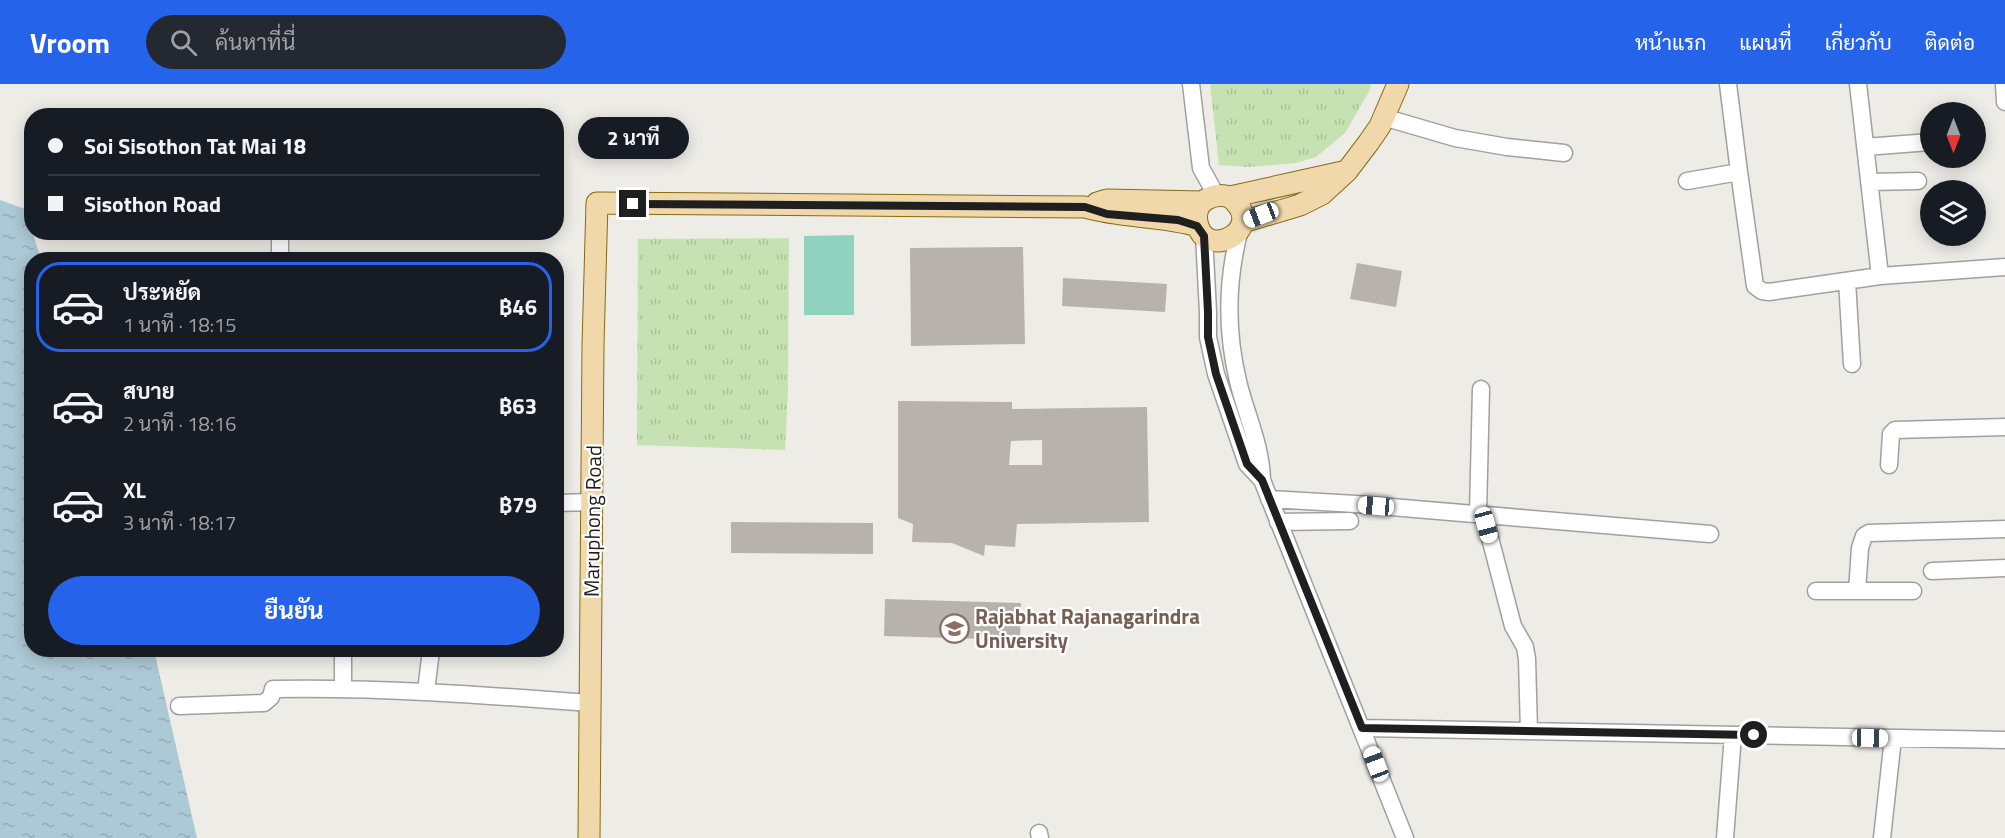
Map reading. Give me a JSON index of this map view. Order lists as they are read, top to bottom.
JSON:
{
  "streets": {
    "main road": ["Maruphong Road"]
  },
  "places": {
    "school or university": ["Rajabhat Rajanagarindra University"]
  },
  "north": "bottom",
  "page": {
    "header": "Vroom",
    "search": "ค้นหาที่นี่",
    "nav": [
      "หน้าแรก",
      "แผนที่",
      "เกี่ยวกับ",
      "ติดต่อ"
    ],
    "banner": ["Soi Sisothon Tat Mai 18", "Sisothon Road"],
    "bubble": "2 นาที",
    "list": [
      {
        "name": "ประหยัด",
        "note": "1 นาที · 18:15",
        "value": "฿46"
      },
      {
        "name": "สบาย",
        "note": "2 นาที · 18:16",
        "value": "฿63"
      },
      {
        "name": "XL",
        "note": "3 นาที · 18:17",
        "value": "฿79"
      }
    ],
    "buttons": "ยืนยัน"
  }
}
